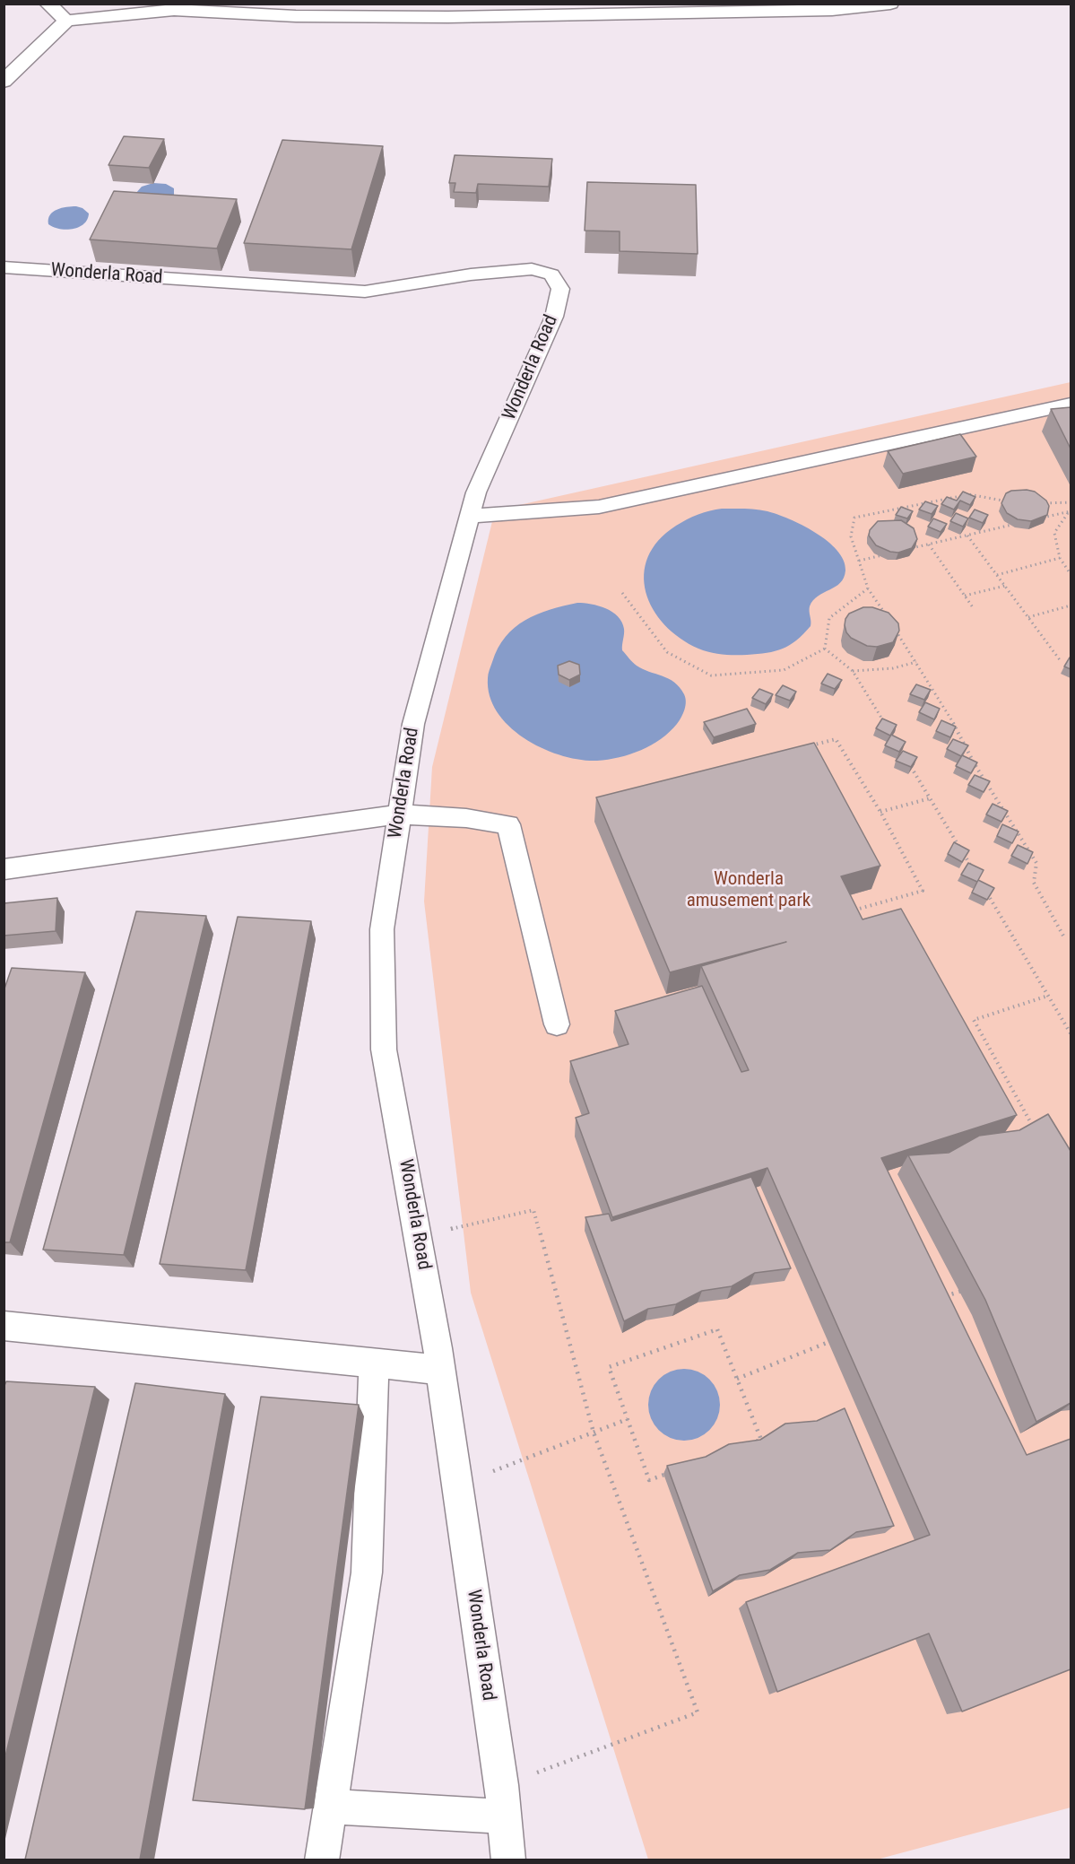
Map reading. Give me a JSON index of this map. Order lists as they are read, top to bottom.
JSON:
{
  "streets": {
    "lane": ["Wonderla Road"]
  },
  "parks": ["Wonderla amusement park"]
}
